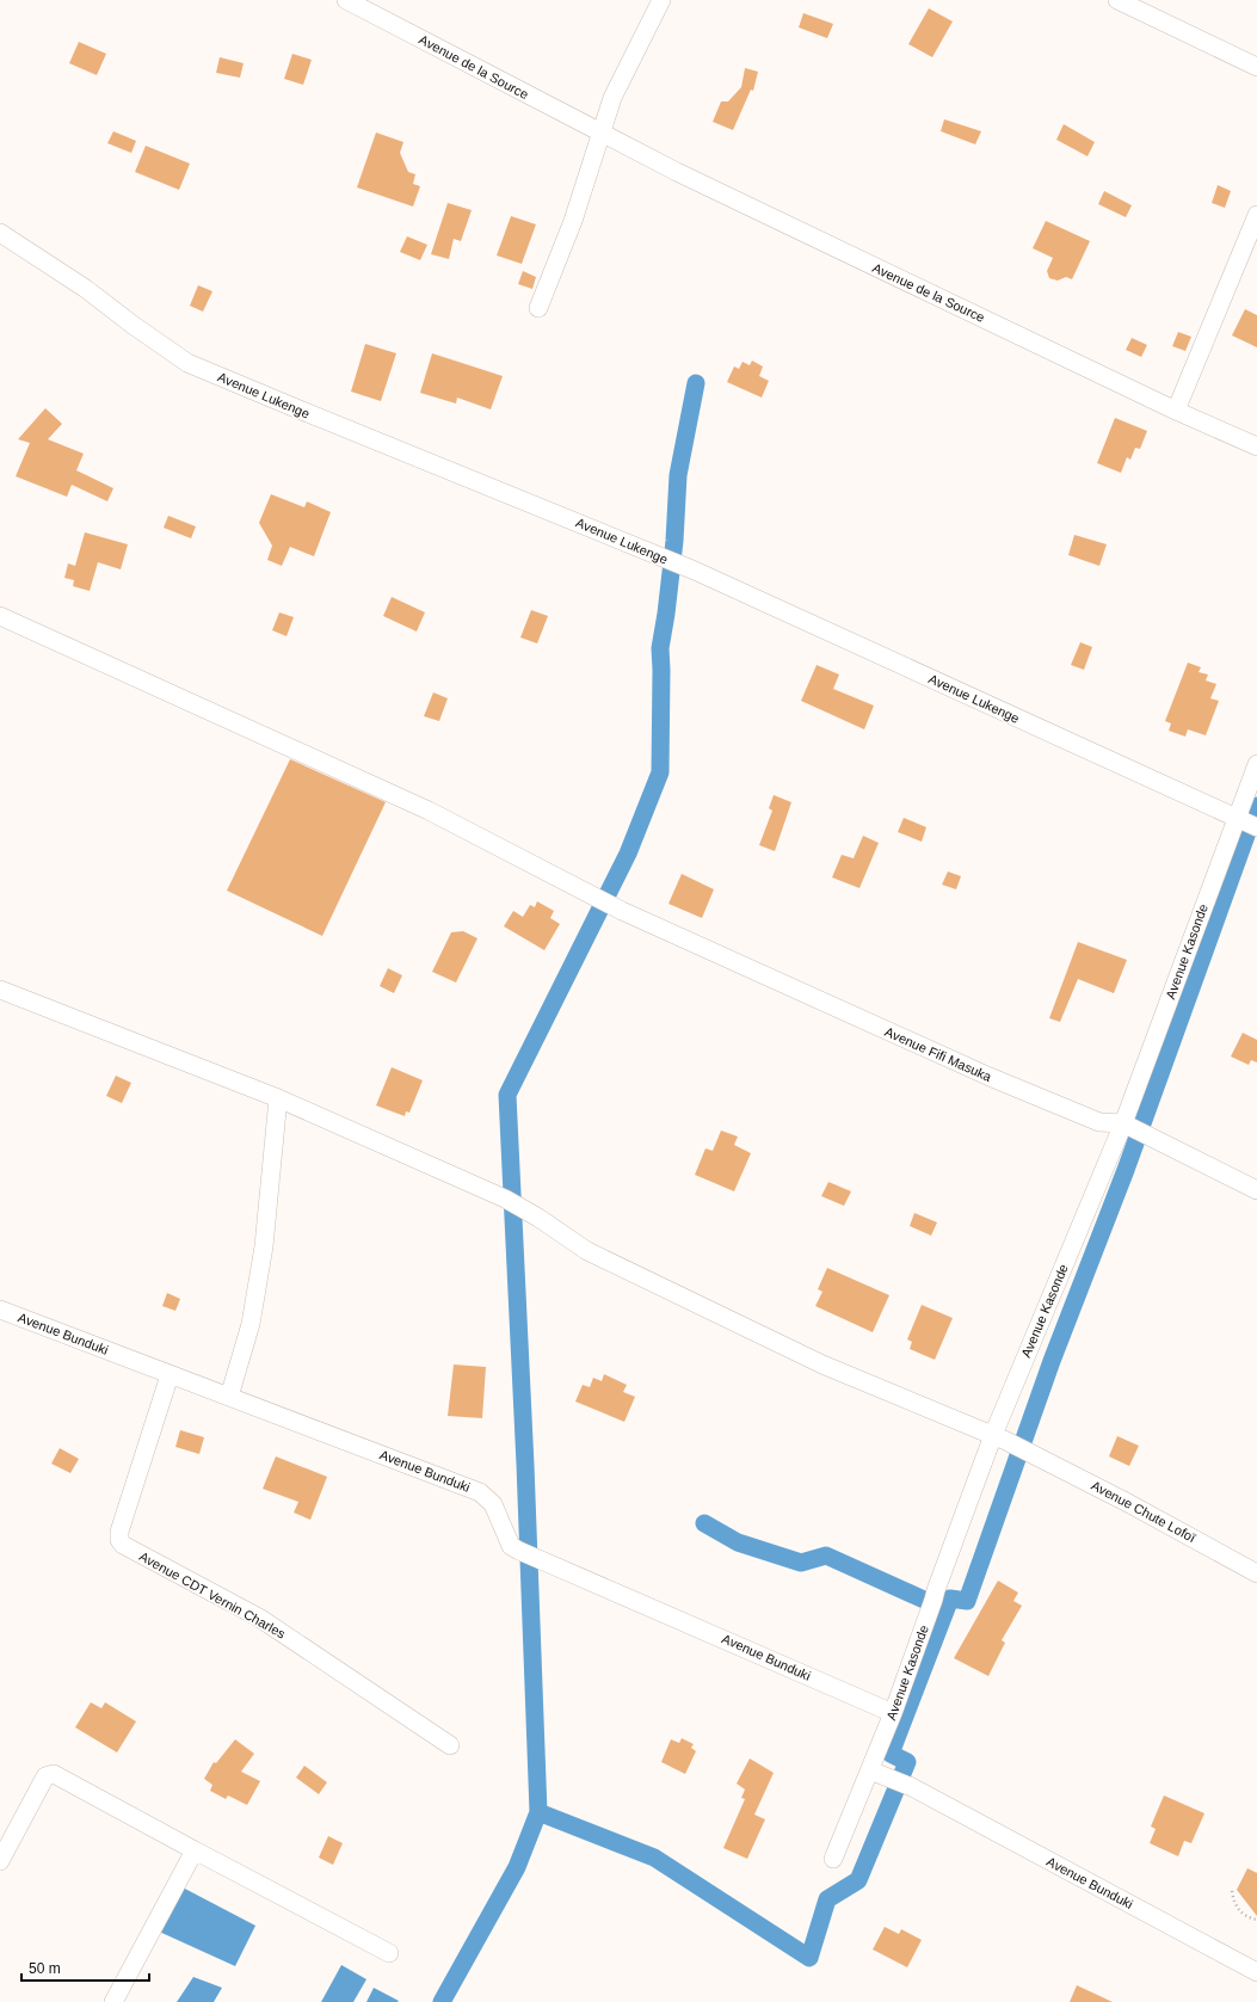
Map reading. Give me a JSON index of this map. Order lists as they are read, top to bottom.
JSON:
{
  "streets": {
    "street": [
      "Avenue de la Source",
      "Avenue Lukenge",
      "Avenue Kasonde",
      "Avenue Fifi Masuka",
      "Avenue Bunduki",
      "Avenue Chute Lofoï",
      "Avenue CDT Vernin Charles"
    ]
  },
  "crossings": [
    ["Avenue Lukenge", "Avenue Kasonde"],
    ["Avenue Kasonde", "Avenue Fifi Masuka"],
    ["Avenue Kasonde", "Avenue Bunduki"],
    ["Avenue Kasonde", "Avenue Chute Lofoï"],
    ["Avenue Bunduki", "Avenue CDT Vernin Charles"]
  ],
  "scale_bar": "50 m"
}
